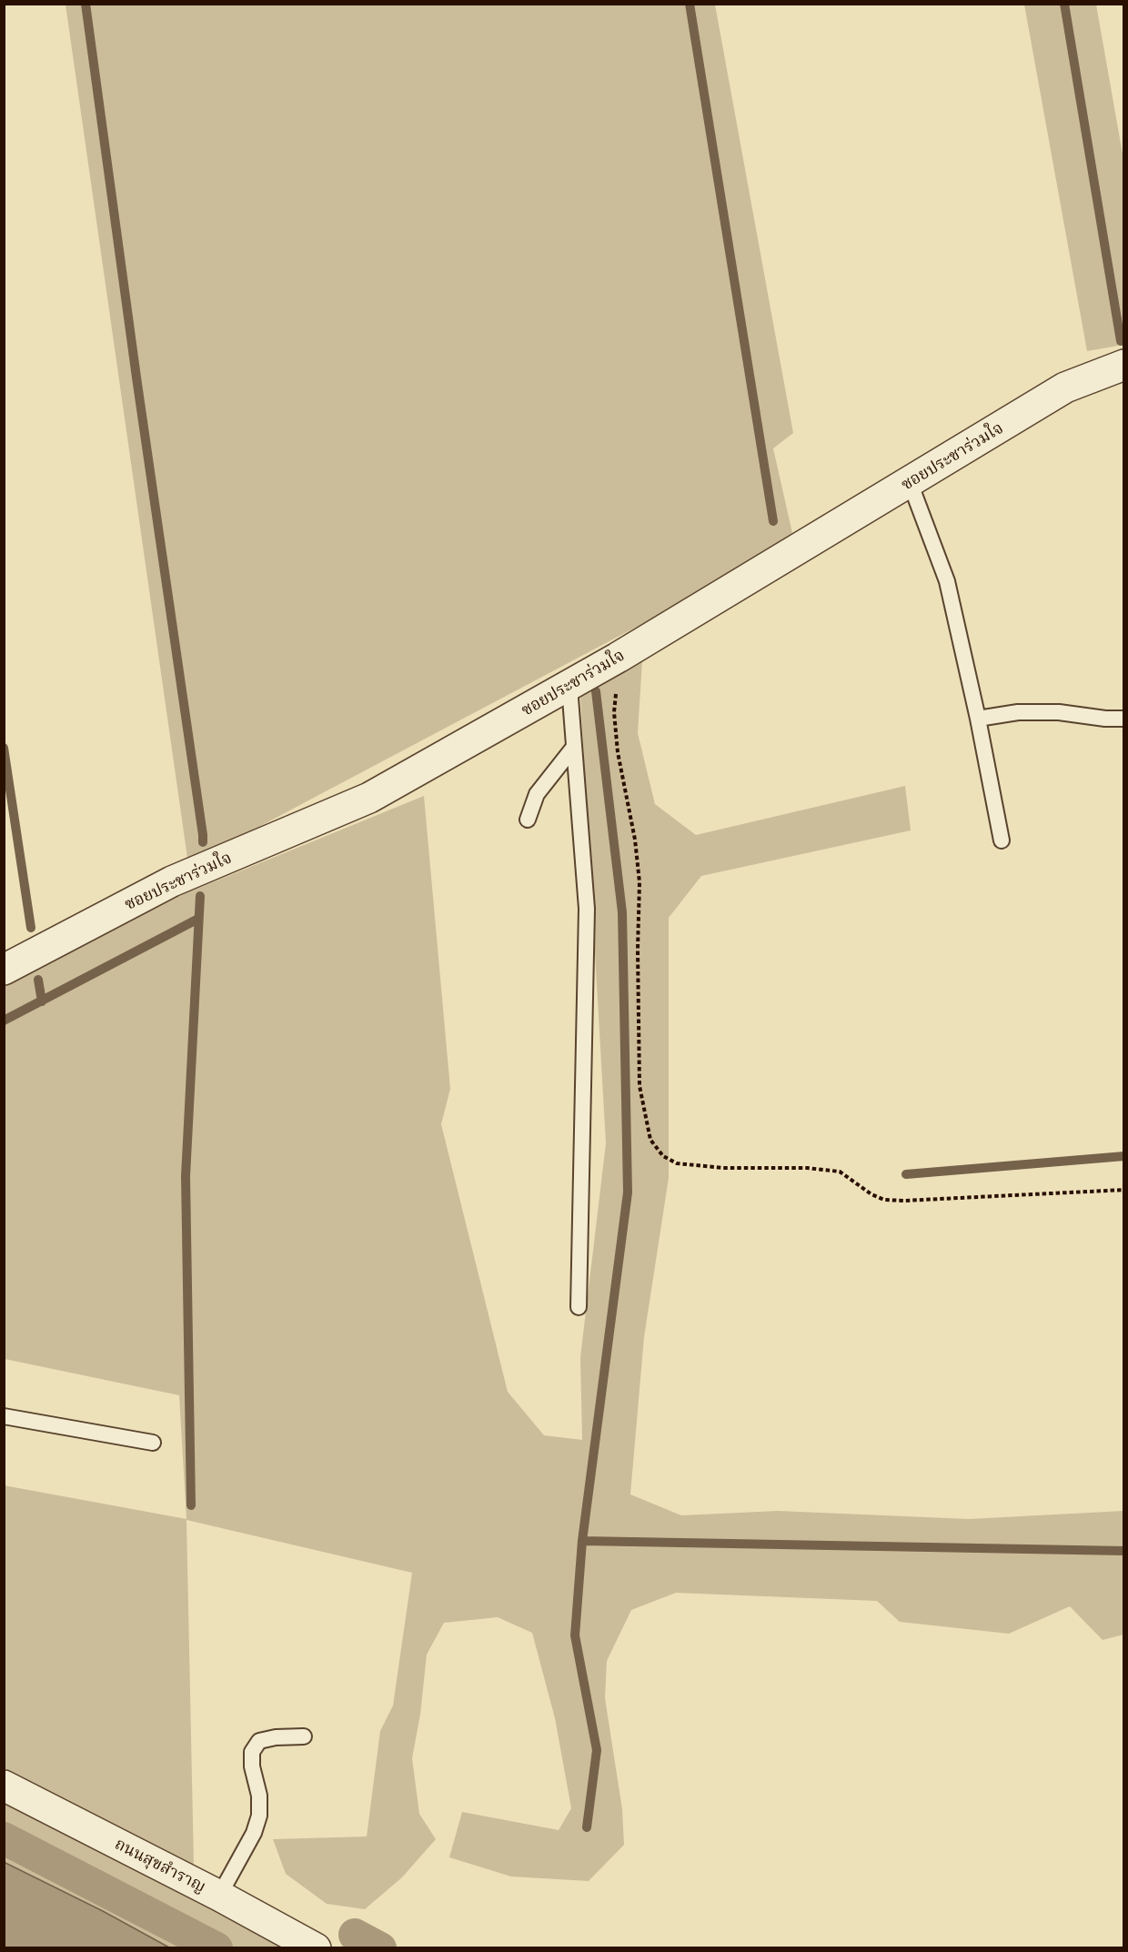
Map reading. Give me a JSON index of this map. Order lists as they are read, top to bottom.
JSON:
{
  "streets": {
    "street": ["ซอยประชาร่วมใจ", "ถนนสุขสำราญ"]
  }
}
